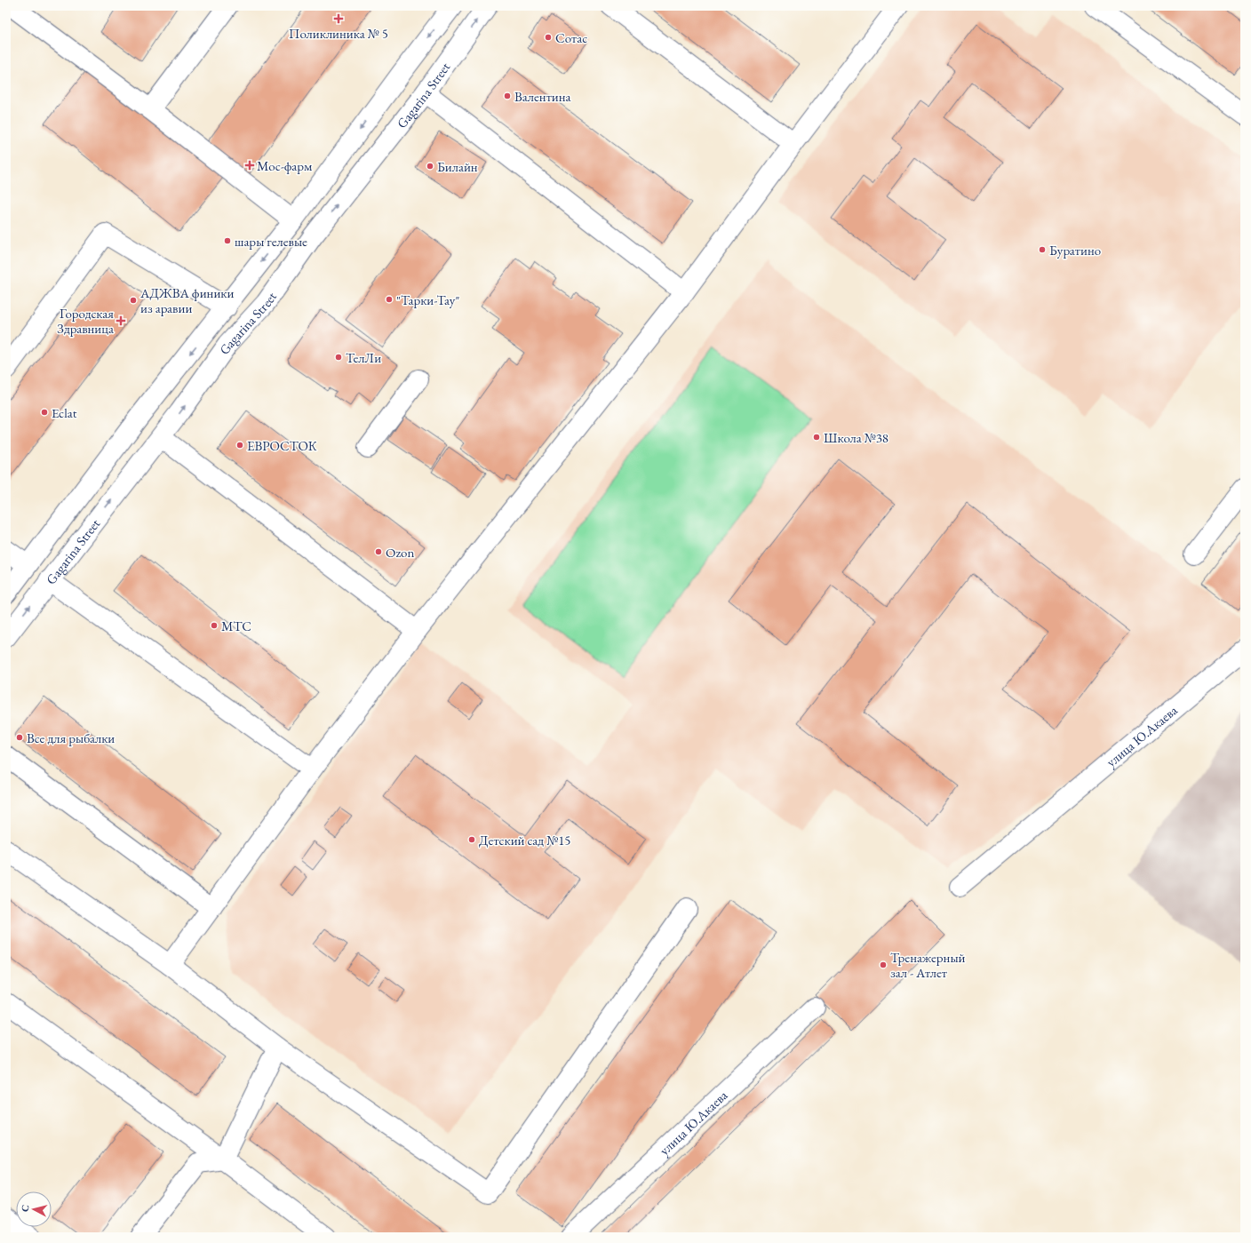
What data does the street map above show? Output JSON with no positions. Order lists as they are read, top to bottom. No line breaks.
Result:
{"streets":{"main road":["Gagarina Street","улица Ю.Акаева"]},"places":{"health":["Поликлиника № 5","Мос-фарм","Городская Здравница"],"other":["Сотас","Валентина","Билайн","шары гелевые","Буратино","\"Тарки-Тау\"","АДЖВА финики из аравии","ТелЛи","Eclat","Школа №38","ЕВРОСТОК","Ozon","МТС","Все для рыбалки","Детский сад №15","Тренажерный зал - Атлет"]},"north":"left"}
